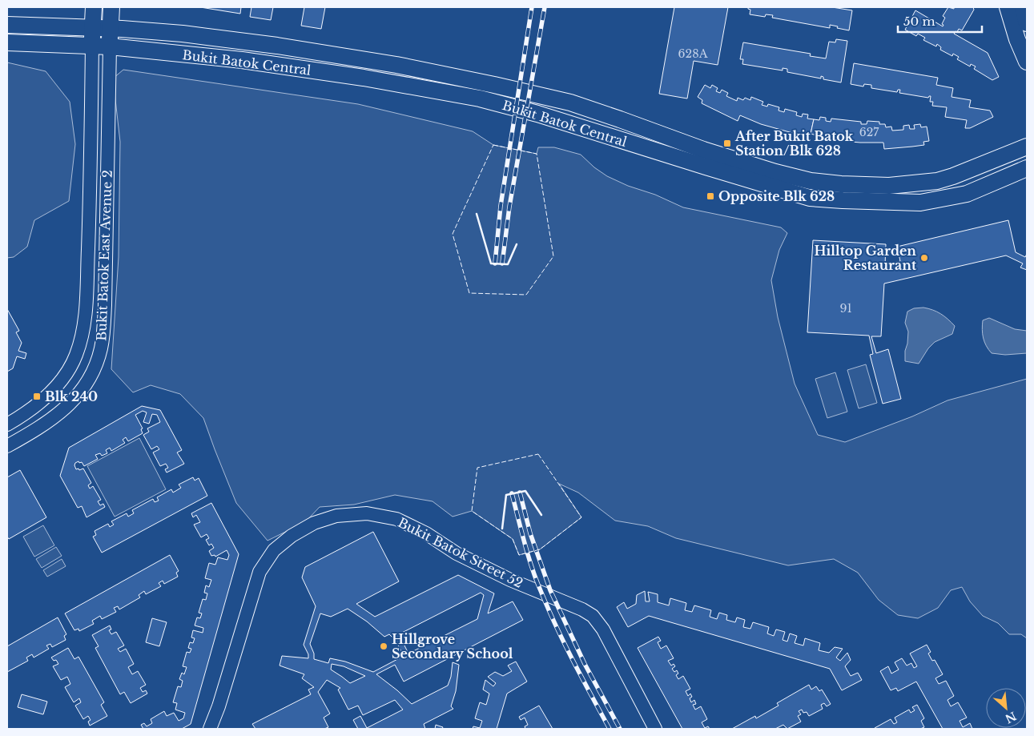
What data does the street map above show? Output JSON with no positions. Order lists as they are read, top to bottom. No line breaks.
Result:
{"streets":{"main road":["Bukit Batok Central"],"street":["Bukit Batok East Avenue 2","Bukit Batok Street 52"]},"crossings":[["Bukit Batok Central","Bukit Batok East Avenue 2"]],"places":{"transit":["After Bukit Batok Station/Blk 628","Opposite Blk 628","Blk 240"],"other":["Hilltop Garden Restaurant","Hillgrove Secondary School"]},"house_numbers":["628A","627","91"],"scale_bar":"50 m","north":"bottom right"}
